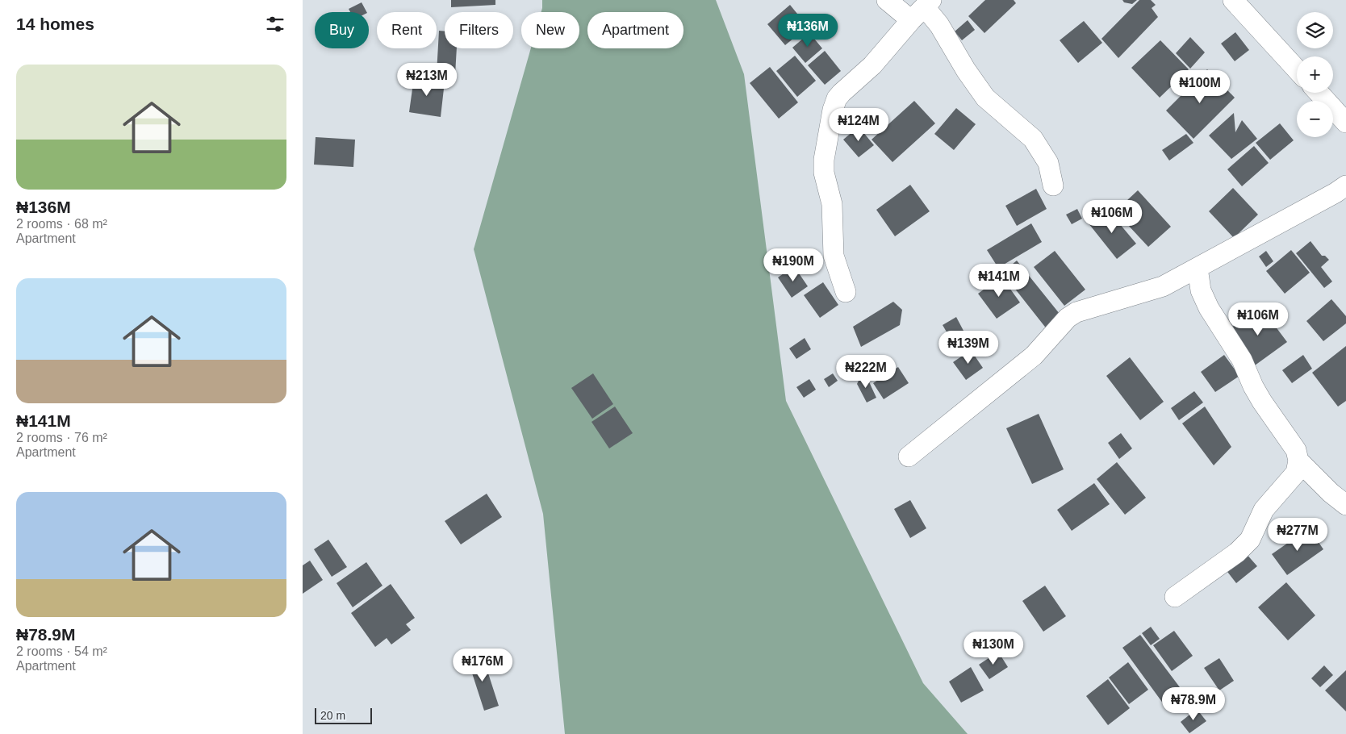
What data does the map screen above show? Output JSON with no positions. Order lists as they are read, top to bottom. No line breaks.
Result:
{"scale_bar":"20 m","page":{"heading":"14 homes","map_buttons":["+","−"],"chip":["Buy","Rent","Filters","New","Apartment"],"price":["₦136M","₦213M","₦100M","₦124M","₦106M","₦190M","₦141M","₦106M","₦139M","₦222M","₦277M","₦130M","₦176M","₦78.9M"],"list":[{"name":"₦136M","note":"2 rooms · 68 m² · Apartment"},{"name":"₦141M","note":"2 rooms · 76 m² · Apartment"},{"name":"₦78.9M","note":"2 rooms · 54 m² · Apartment"}],"scale":"20 m"}}
